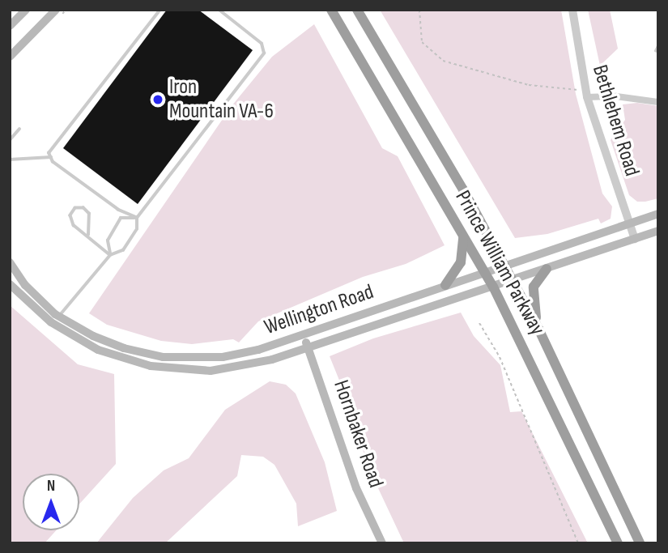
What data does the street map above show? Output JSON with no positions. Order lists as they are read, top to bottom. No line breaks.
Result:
{"streets":{"highway":["Prince William Parkway"],"main road":["Wellington Road","Hornbaker Road"],"street":["Bethlehem Road"]},"crossings":[["Bethlehem Road","Wellington Road"],["Prince William Parkway","Wellington Road"],["Wellington Road","Hornbaker Road"]],"places":["Iron Mountain VA-6"],"north":"top"}
